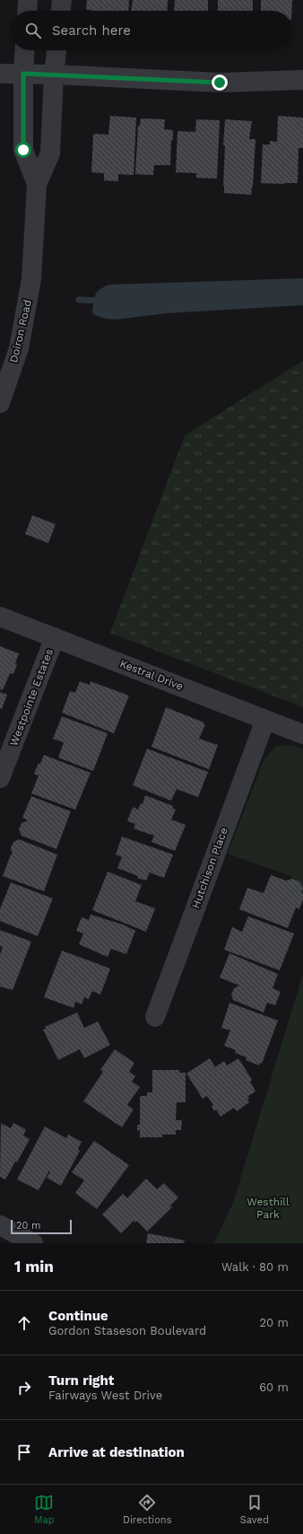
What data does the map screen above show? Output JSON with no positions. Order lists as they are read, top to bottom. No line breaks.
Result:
{"streets":{"street":["Doiron Road","Kestral Drive","Westpointe Estates","Hutchison Place"]},"crossings":[["Kestral Drive","Westpointe Estates"],["Kestral Drive","Hutchison Place"]],"parks":["Westhill Park"],"scale_bar":"20 m","page":{"search":"Search here","scale":"20 m","heading":["1 min","Walk · 80 m"],"list":[["Continue","Gordon Staseson Boulevard","20 m"],["Turn right","Fairways West Drive","60 m"],"Arrive at destination"],"nav":["Map","Directions","Saved"]}}
